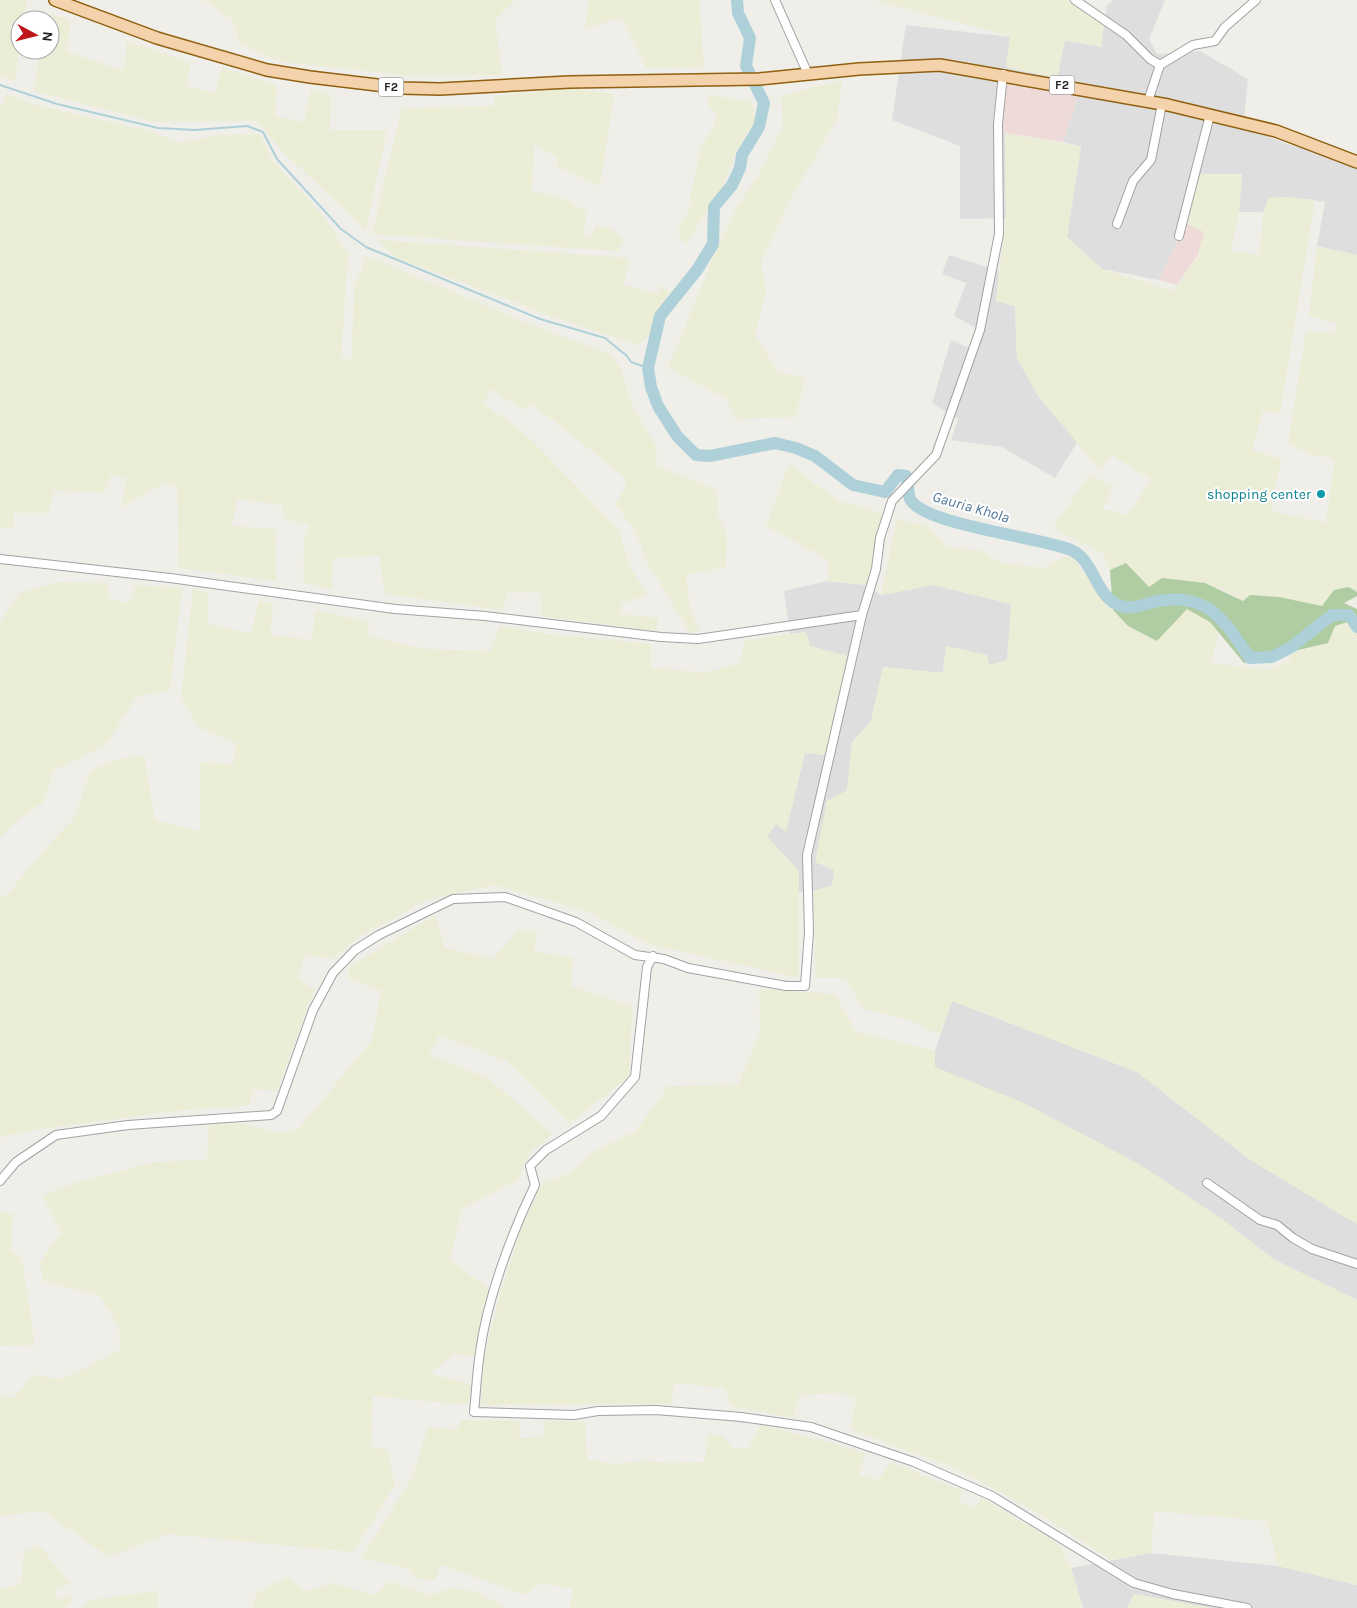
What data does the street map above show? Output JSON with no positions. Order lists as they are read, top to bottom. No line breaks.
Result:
{"streets":{"main road":["F2"]},"water":["Gauria Khola"],"places":["shopping center"],"north":"right"}
